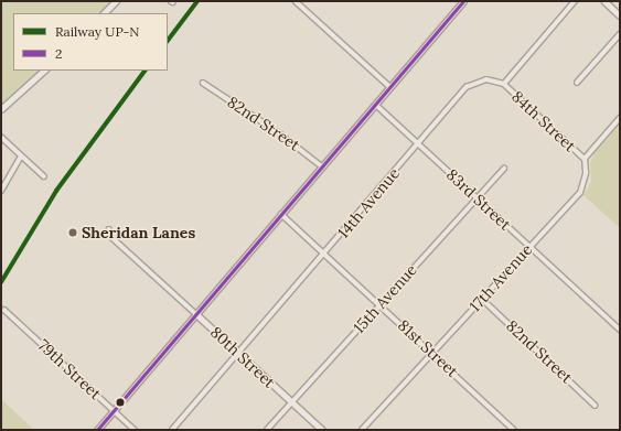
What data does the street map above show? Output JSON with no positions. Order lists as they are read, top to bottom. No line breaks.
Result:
{"streets":{"street":["84th Street","82nd Street","83rd Street","14th Avenue","17th Avenue","15th Avenue","81st Street","80th Street","79th Street"]},"crossings":[["84th Street","14th Avenue"],["84th Street","17th Avenue"],["82nd Street","17th Avenue"],["83rd Street","14th Avenue"],["83rd Street","17th Avenue"],["83rd Street","15th Avenue"],["14th Avenue","81st Street"],["14th Avenue","80th Street"],["17th Avenue","81st Street"],["15th Avenue","81st Street"],["15th Avenue","80th Street"]],"places":["Sheridan Lanes"],"lines":["rail line UP-N","transit line 2"],"legend":["Railway UP-N","2"]}
